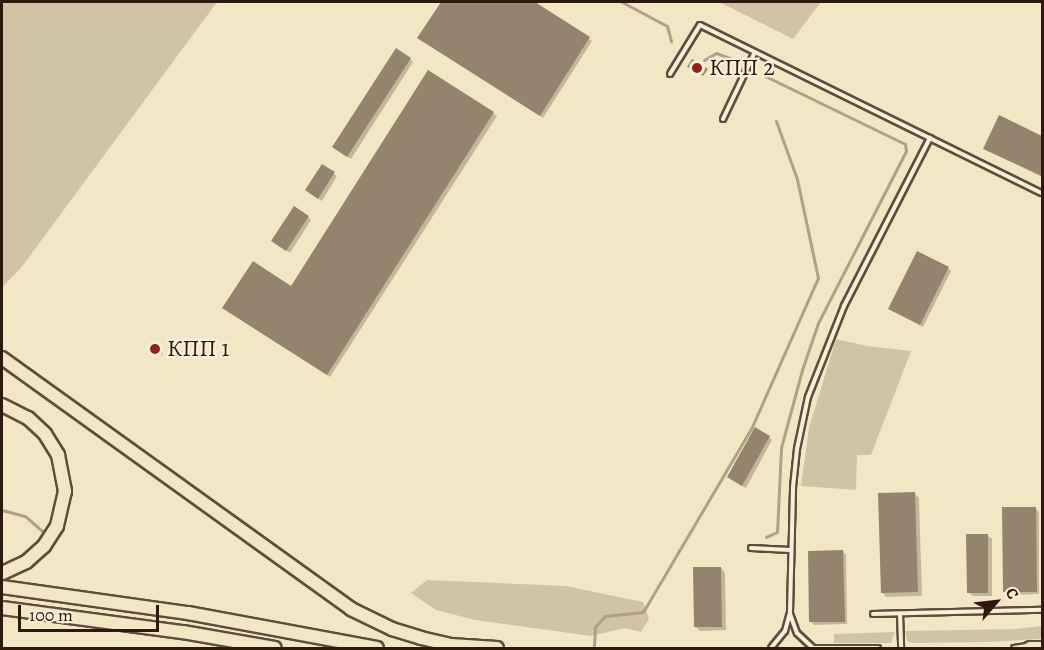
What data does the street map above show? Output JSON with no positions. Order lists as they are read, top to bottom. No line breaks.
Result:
{"places":["КПП 2","КПП 1"],"scale_bar":"100 m","north":"top right"}
